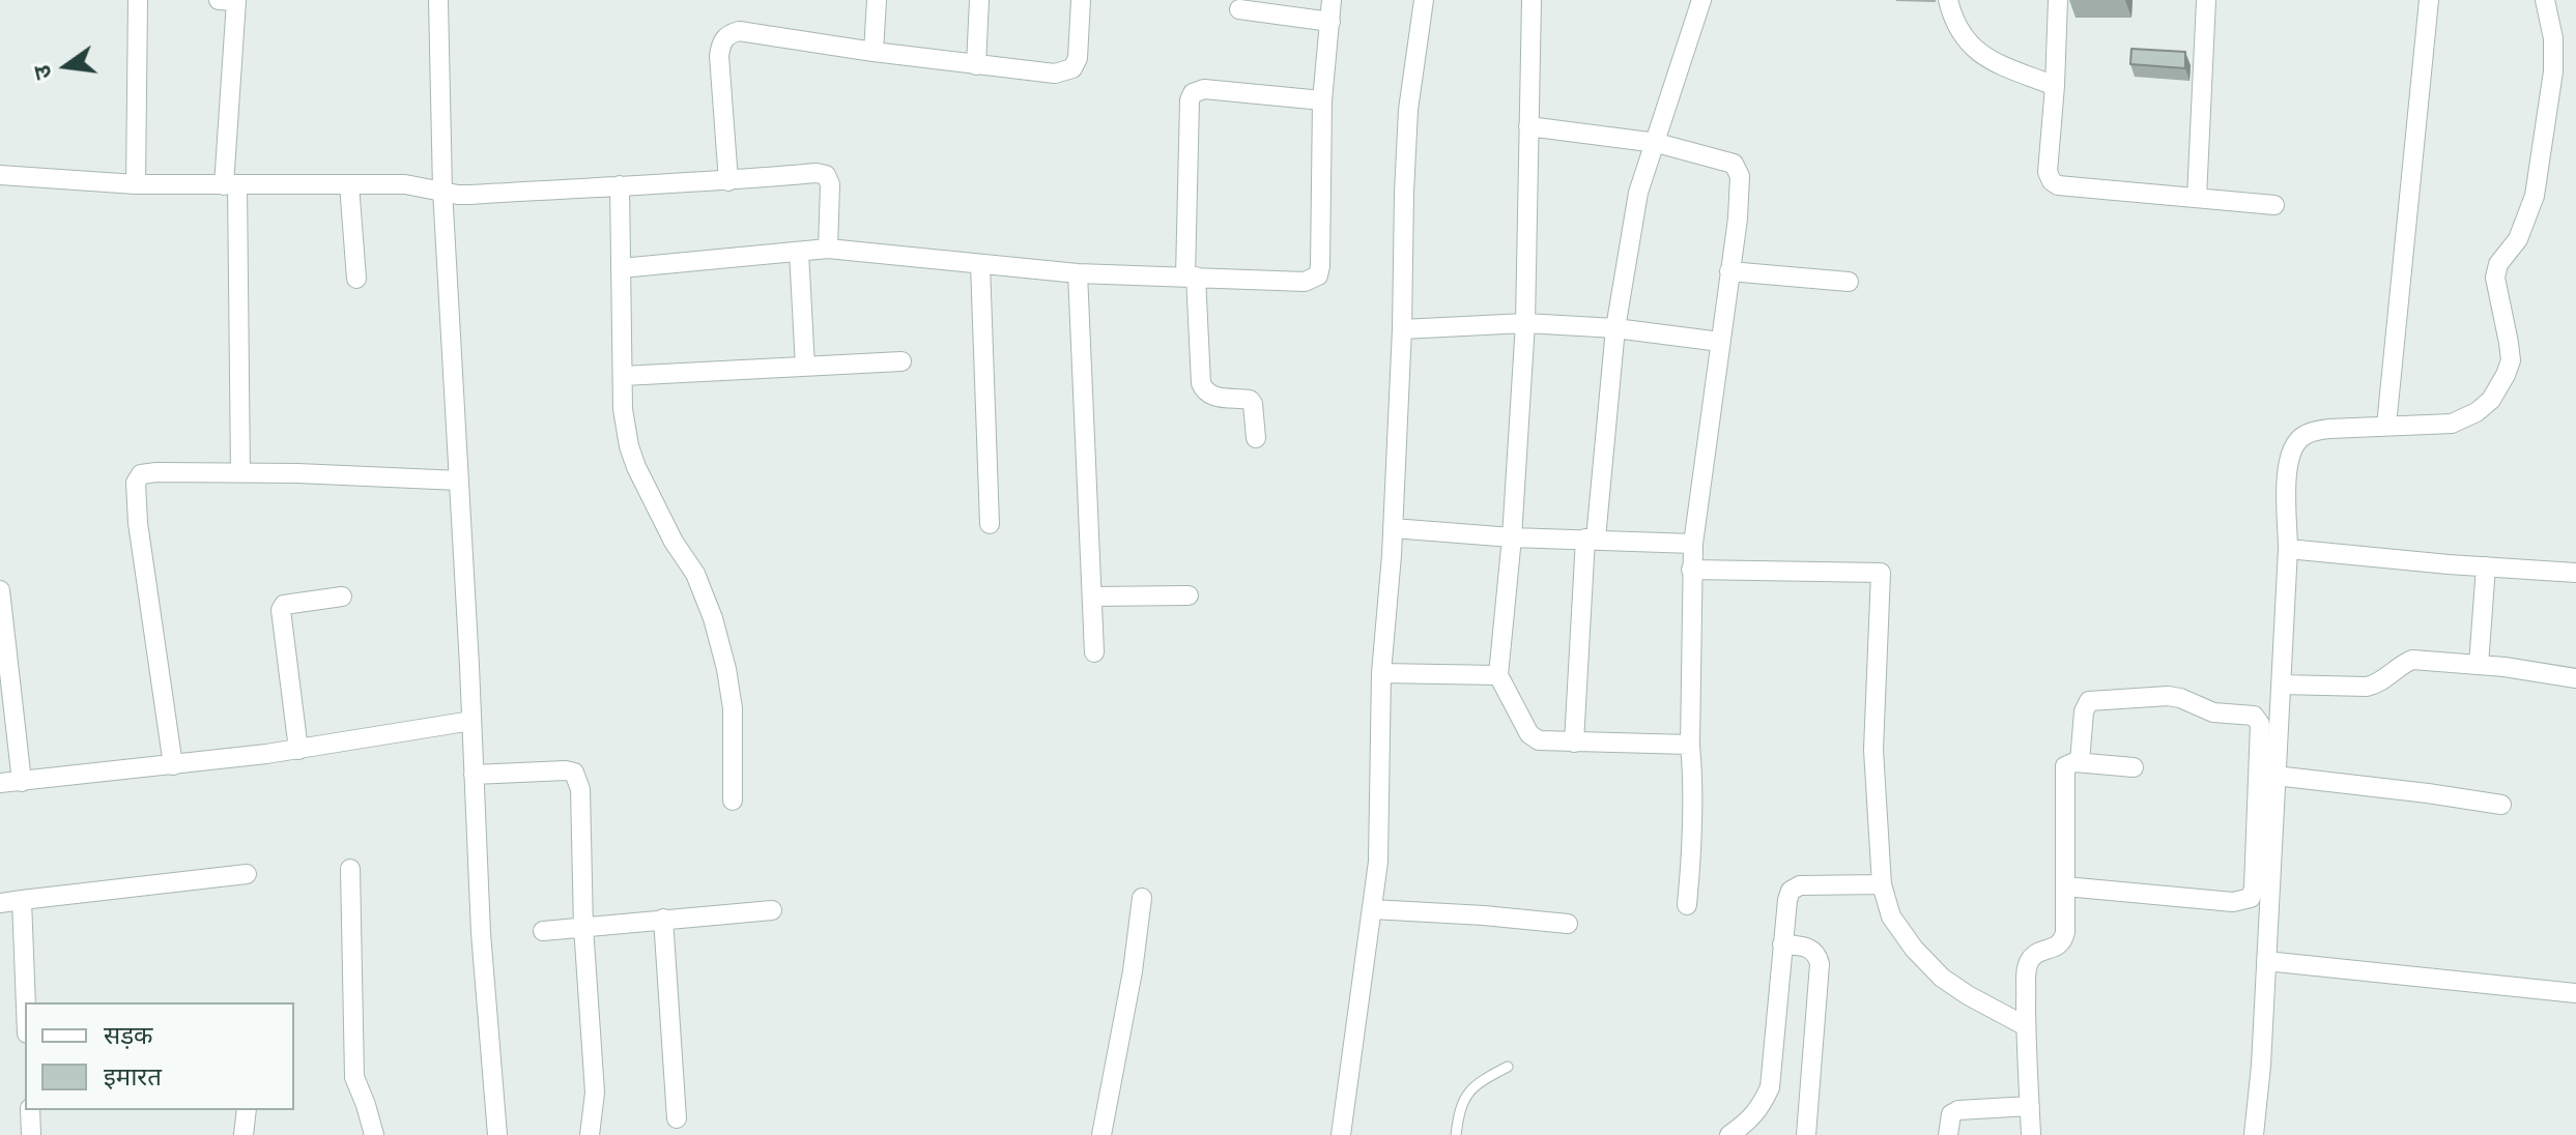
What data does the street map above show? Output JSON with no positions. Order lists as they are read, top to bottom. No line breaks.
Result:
{"legend":["सड़क","इमारत"],"north":"left"}
